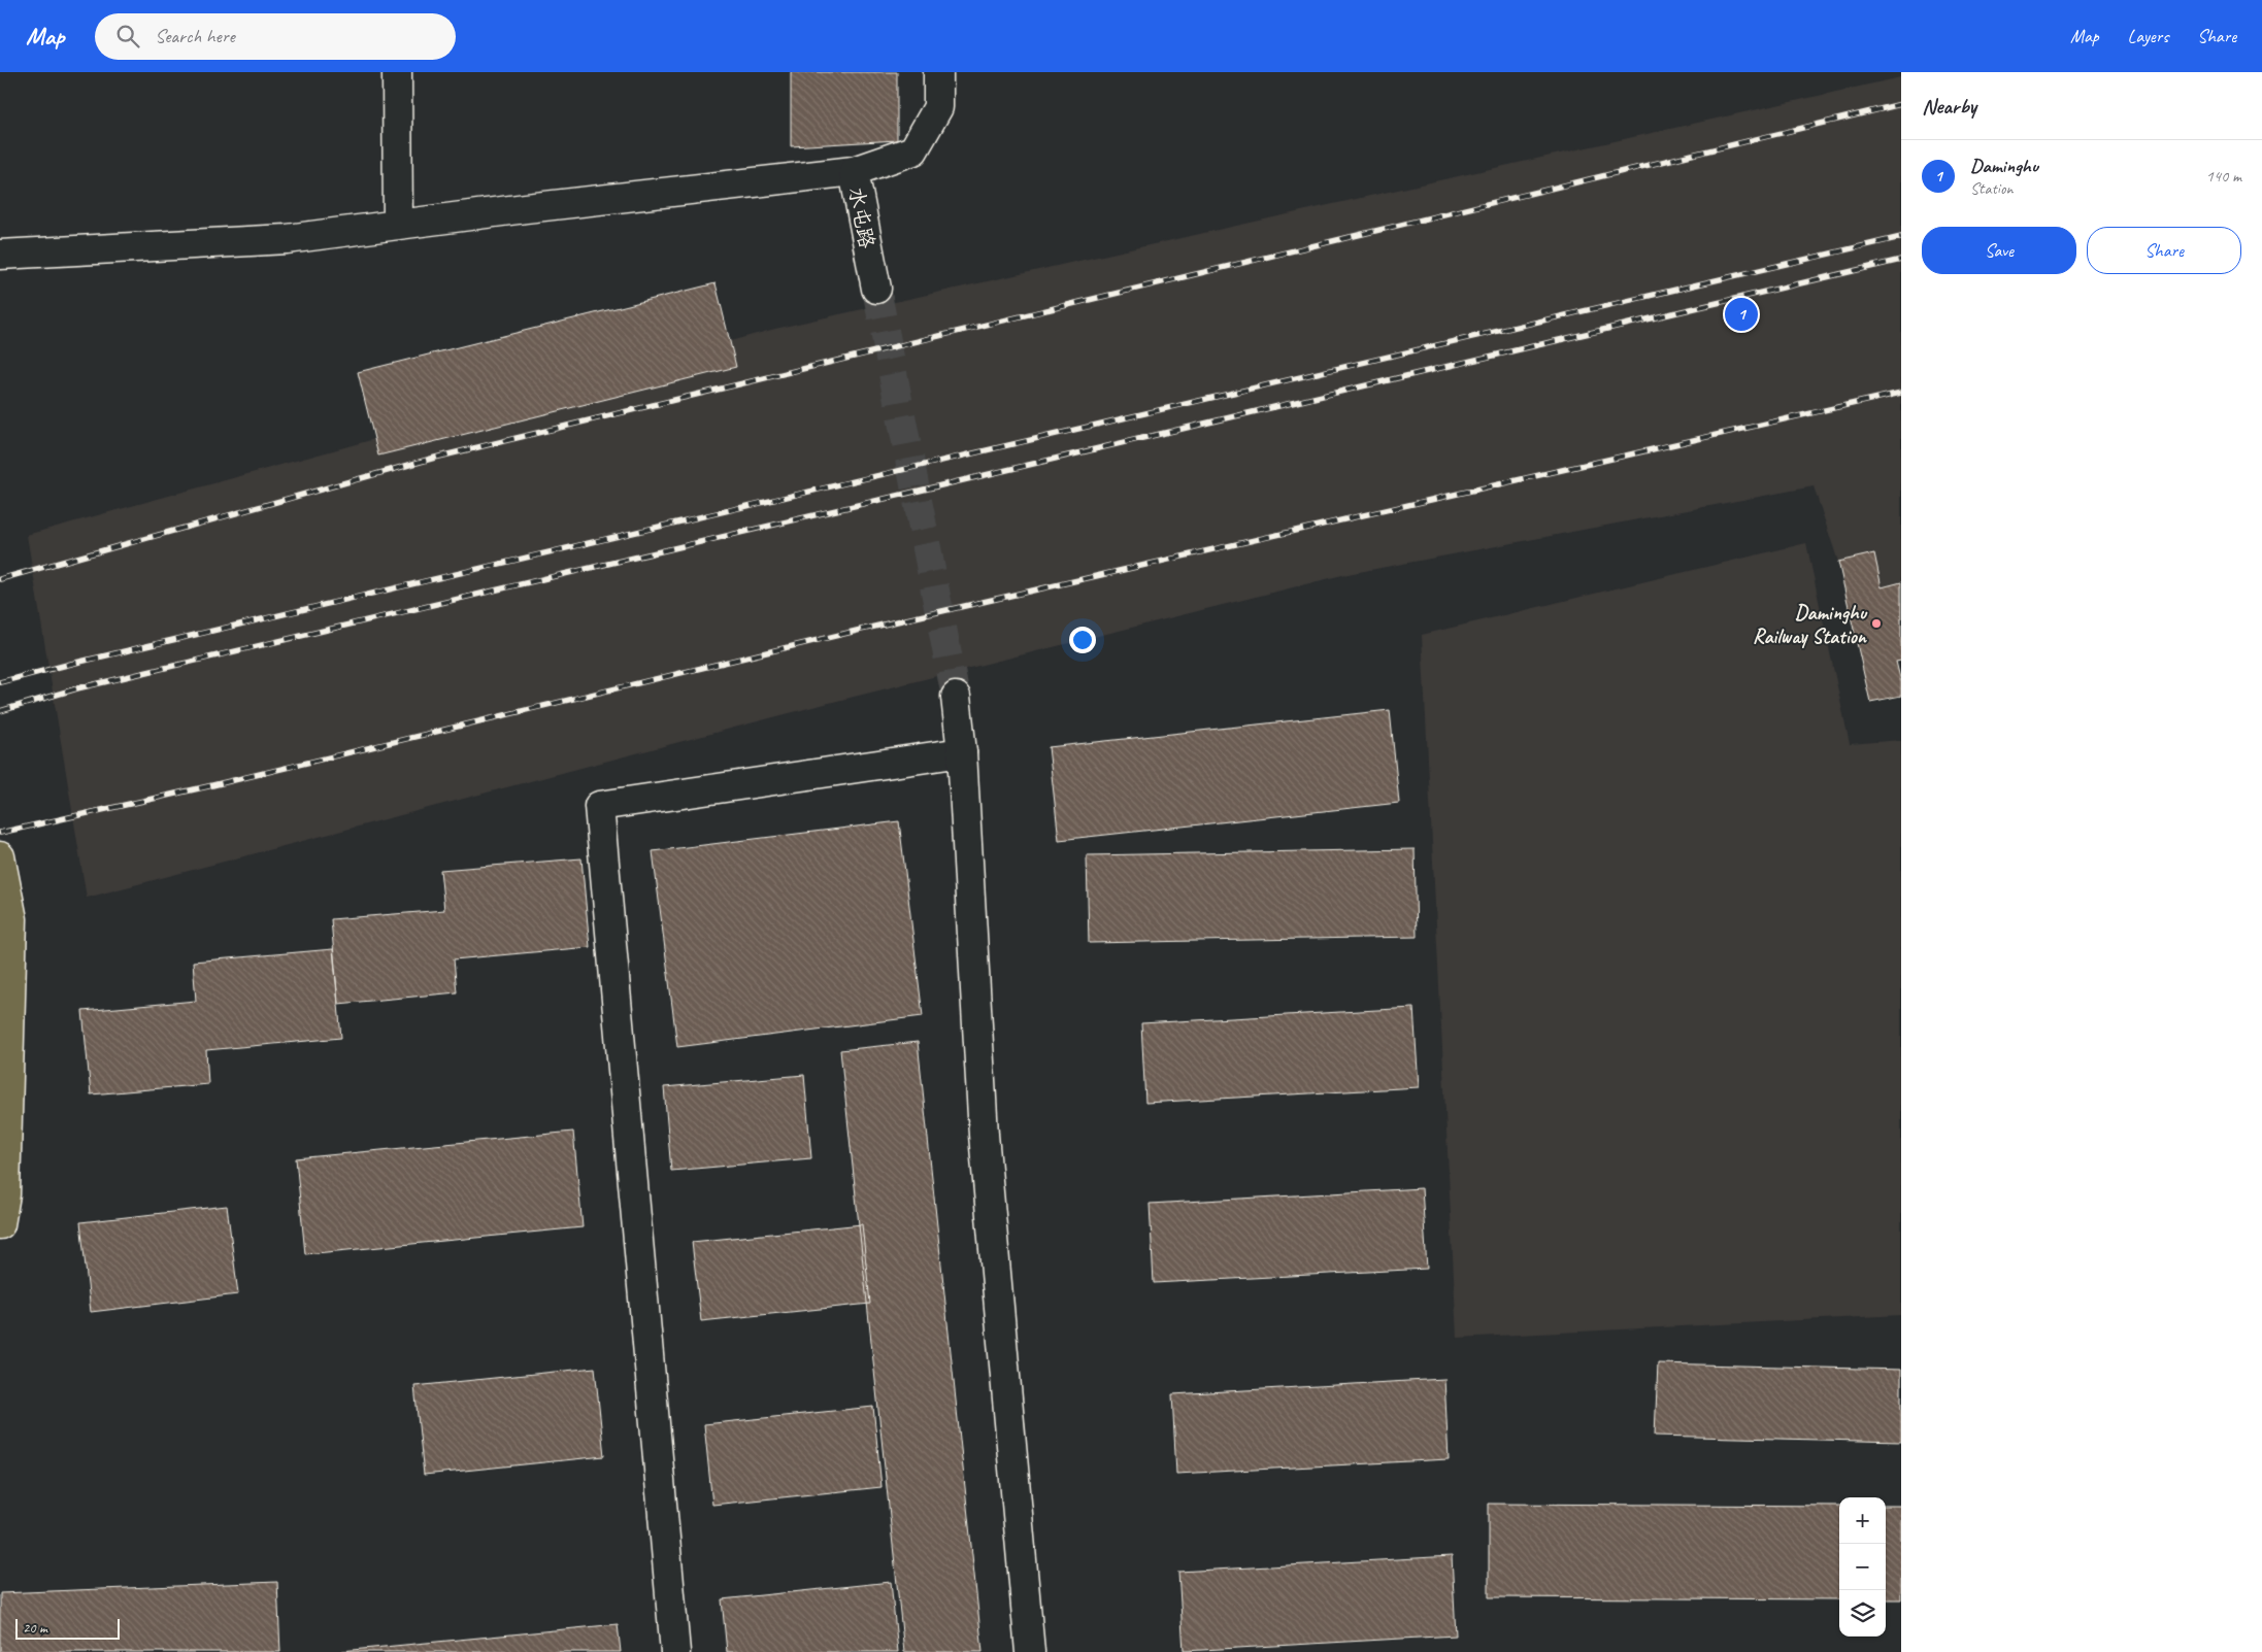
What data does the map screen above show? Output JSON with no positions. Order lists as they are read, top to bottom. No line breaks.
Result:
{"streets":{"street":["水屯路"]},"places":["Daminghu Railway Station"],"scale_bar":"20 m","page":{"header":"Map","search":"Search here","nav":["Map","Layers","Share"],"heading":"Nearby","list":[{"mark":"1","name":"Daminghu","note":"Station","value":"140 m"}],"buttons":["Save","Share"],"pins":"1","map_buttons":["+","−"],"scale":"20 m"}}
